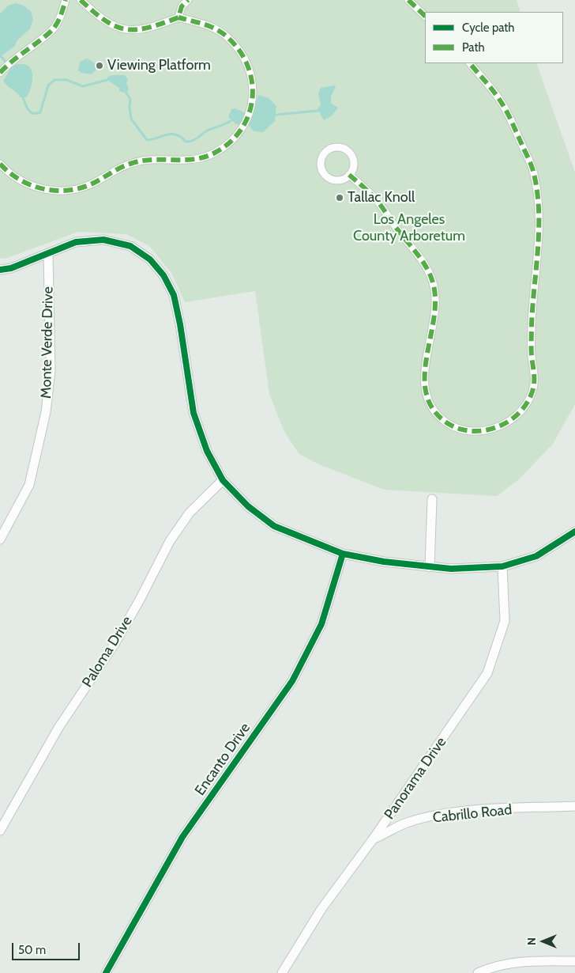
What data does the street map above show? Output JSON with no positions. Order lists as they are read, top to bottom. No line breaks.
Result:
{"streets":{"street":["Monte Verde Drive","Paloma Drive","Encanto Drive","Panorama Drive","Cabrillo Road"]},"crossings":[["Panorama Drive","Cabrillo Road"]],"parks":["Los Angeles County Arboretum"],"places":["Viewing Platform","Tallac Knoll"],"legend":["Cycle path","Path"],"scale_bar":"50 m","north":"left"}
